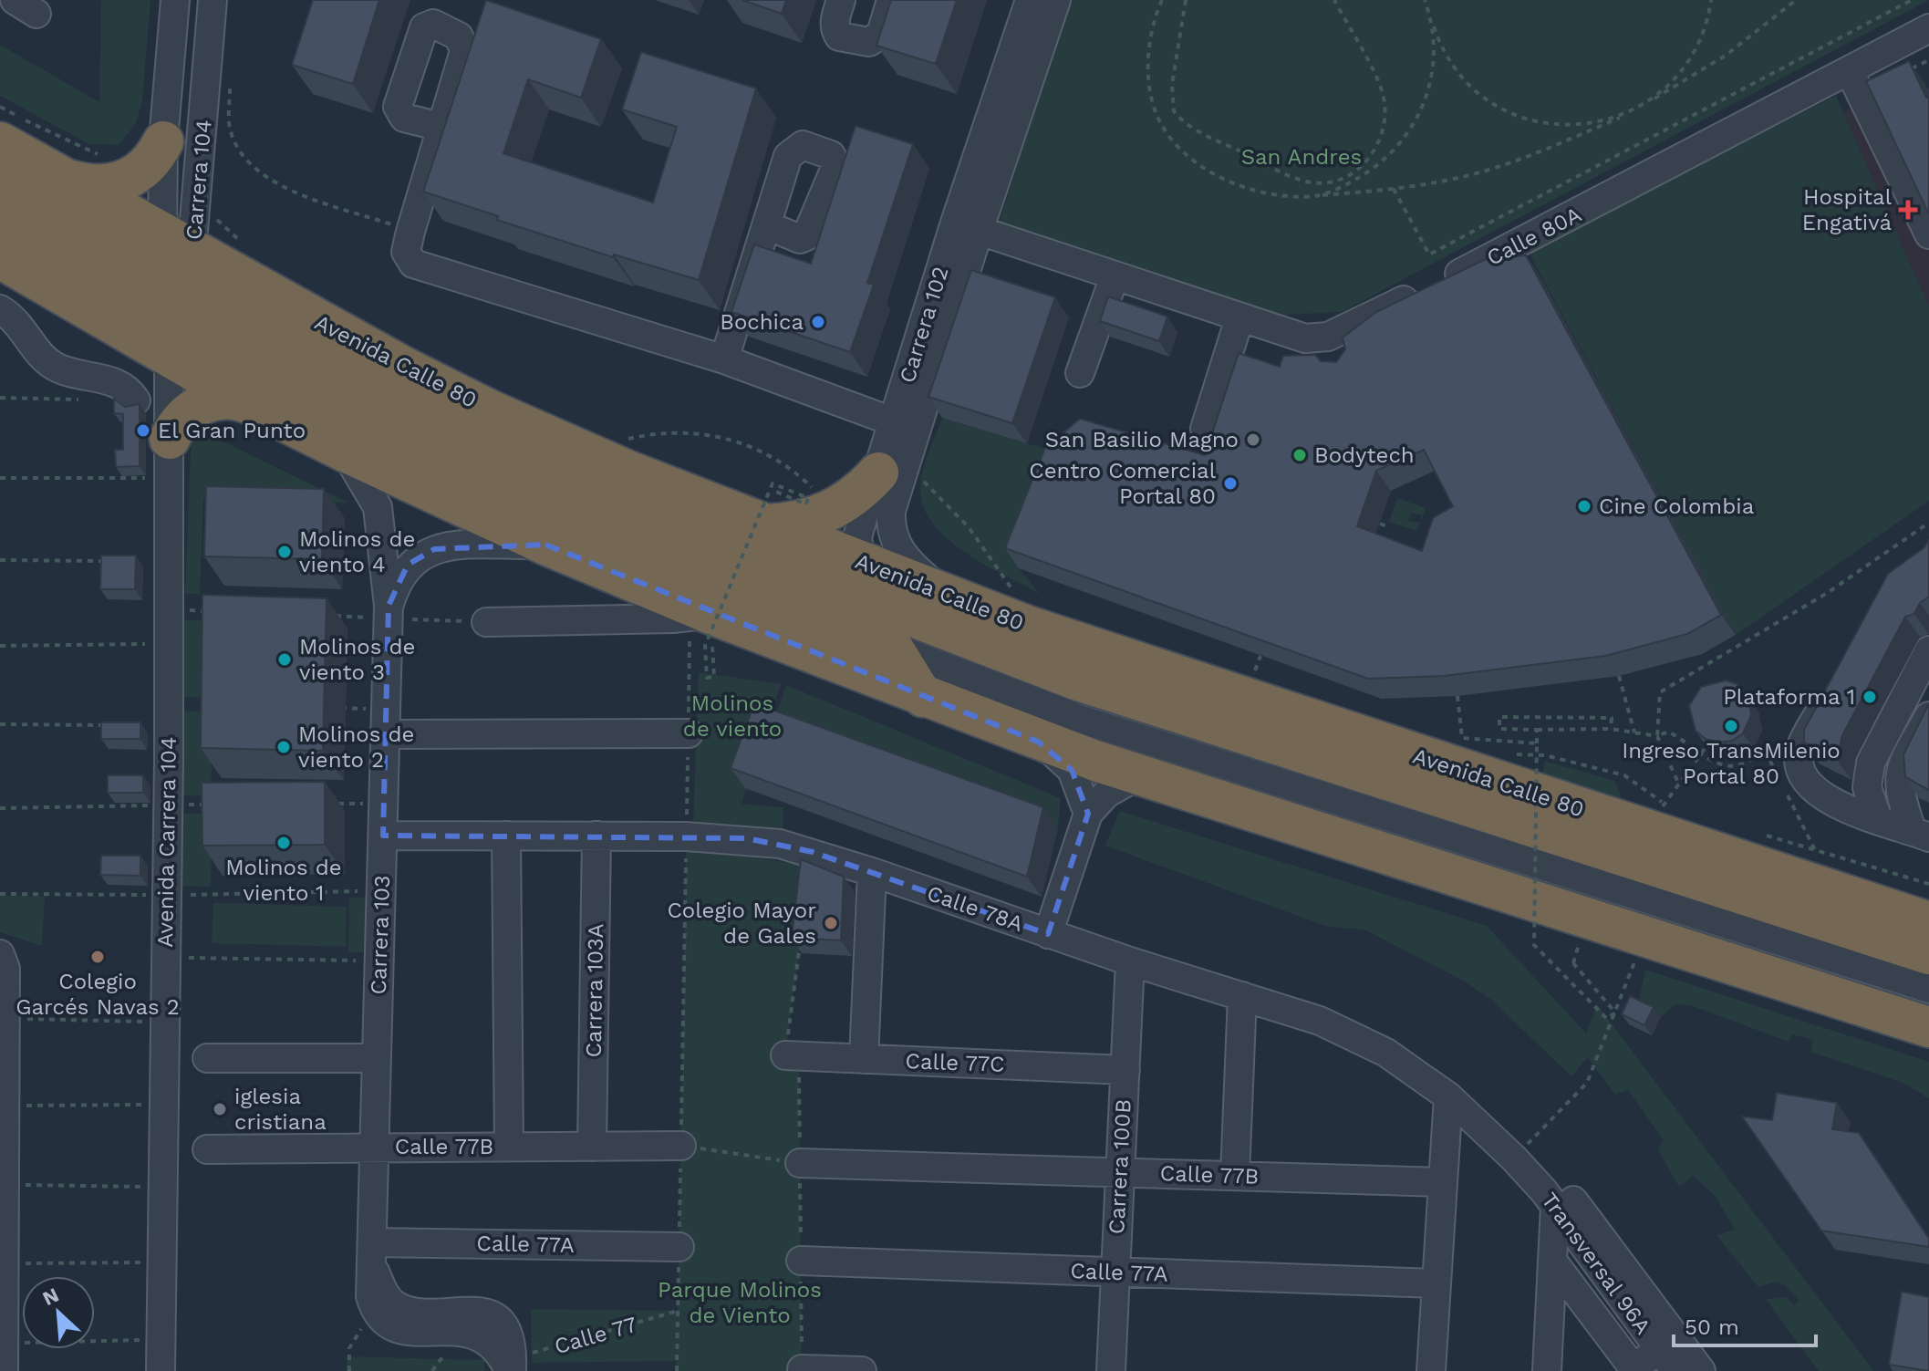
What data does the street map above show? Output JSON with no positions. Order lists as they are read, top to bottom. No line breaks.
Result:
{"streets":{"highway":["Avenida Calle 80"],"street":["Carrera 104","Calle 80A","Carrera 102","Avenida Carrera 104","Calle 78A","Carrera 103","Carrera 103A","Calle 77C","Calle 77B","Carrera 100B","Calle 77A","Transversal 96A"],"path":["Calle 77"]},"crossings":[["Carrera 104","Avenida Calle 80"],["Carrera 104","Avenida Carrera 104"],["Calle 80A","Carrera 102"],["Carrera 102","Avenida Calle 80"],["Avenida Calle 80","Avenida Carrera 104"],["Avenida Calle 80","Carrera 103"],["Calle 78A","Carrera 103"],["Calle 78A","Carrera 103A"],["Calle 78A","Carrera 100B"],["Calle 78A","Transversal 96A"],["Carrera 103","Calle 77B"],["Carrera 103","Calle 77A"],["Carrera 103A","Calle 77B"],["Calle 77C","Carrera 100B"],["Calle 77B","Carrera 100B"],["Carrera 100B","Calle 77A"]],"parks":["San Andres","Molinos de viento","Parque Molinos de Viento"],"places":{"health":["Hospital Engativá"],"other":["Bochica","El Gran Punto","San Basilio Magno","Bodytech","Centro Comercial Portal 80","Cine Colombia","Molinos de viento 4","Molinos de viento 3","Plataforma 1","Ingreso TransMilenio Portal 80","Molinos de viento 2","Molinos de viento 1","Colegio Mayor de Gales","Colegio Garcés Navas 2","iglesia cristiana"]},"scale_bar":"50 m","north":"top left"}
